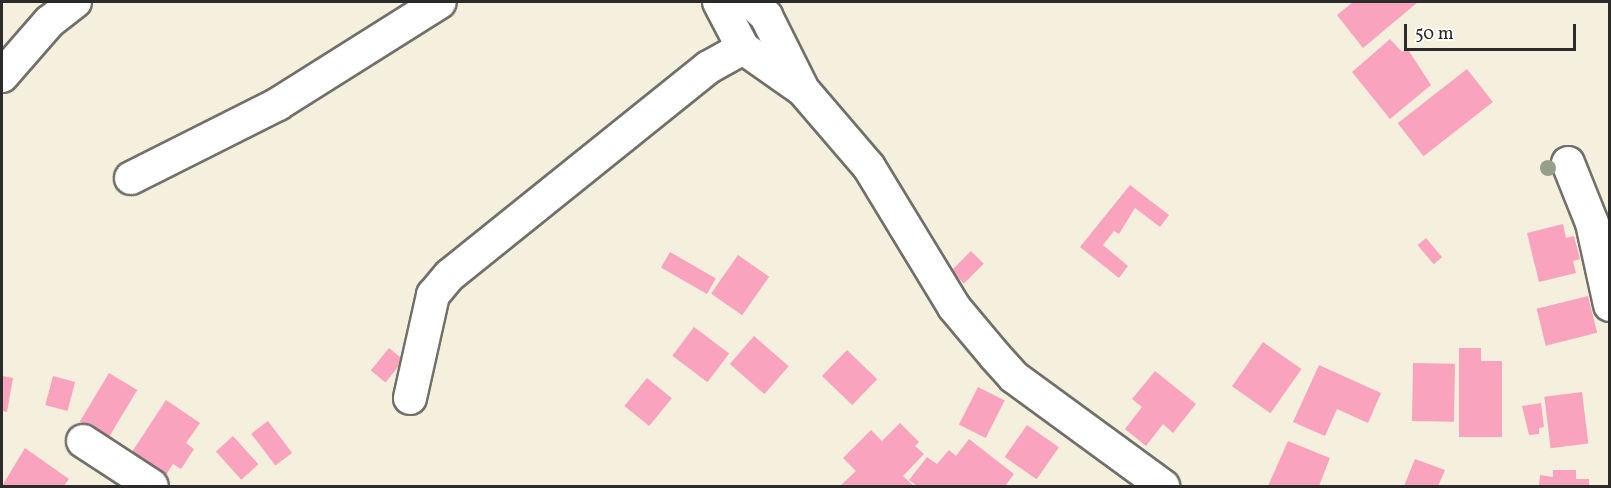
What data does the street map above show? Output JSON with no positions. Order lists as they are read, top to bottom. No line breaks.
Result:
{"scale_bar":"50 m"}
